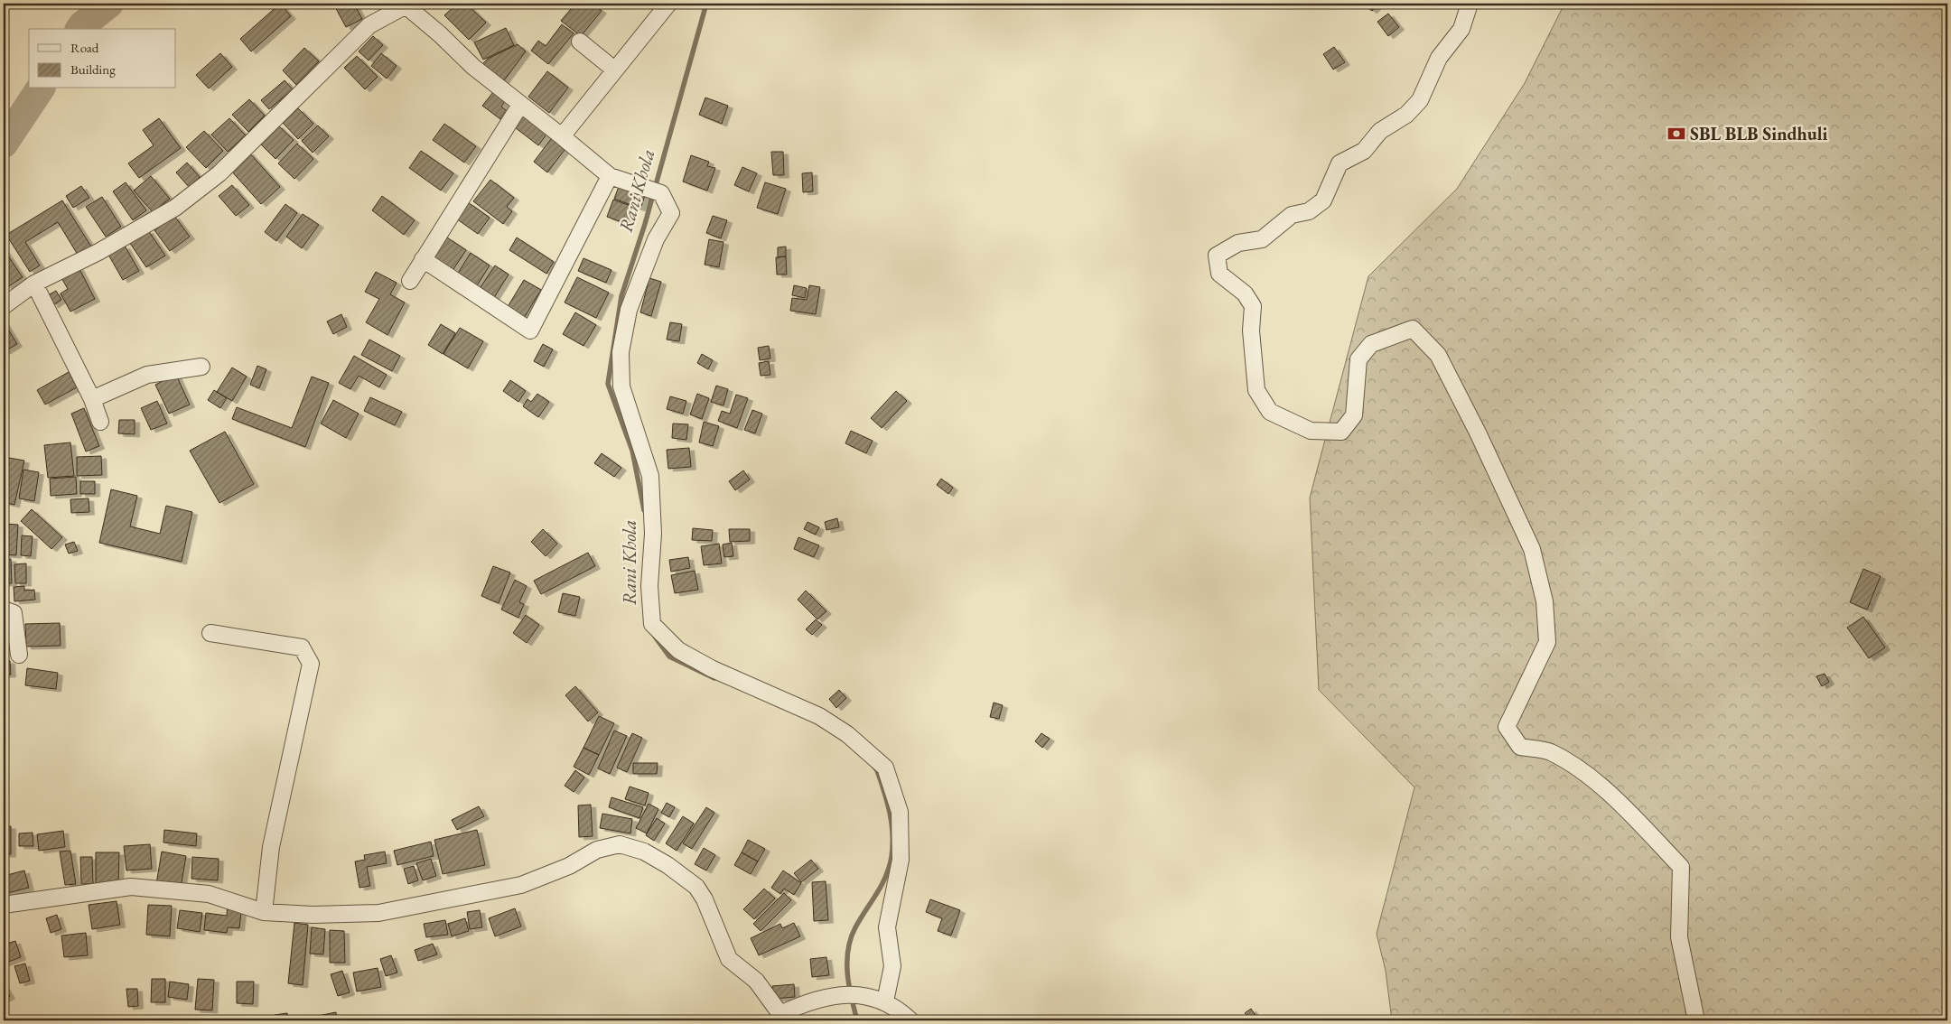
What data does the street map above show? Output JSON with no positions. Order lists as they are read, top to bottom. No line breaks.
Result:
{"water":["Rani Khola"],"places":{"bank":["SBL BLB Sindhuli"]},"legend":["Road","Building"]}
